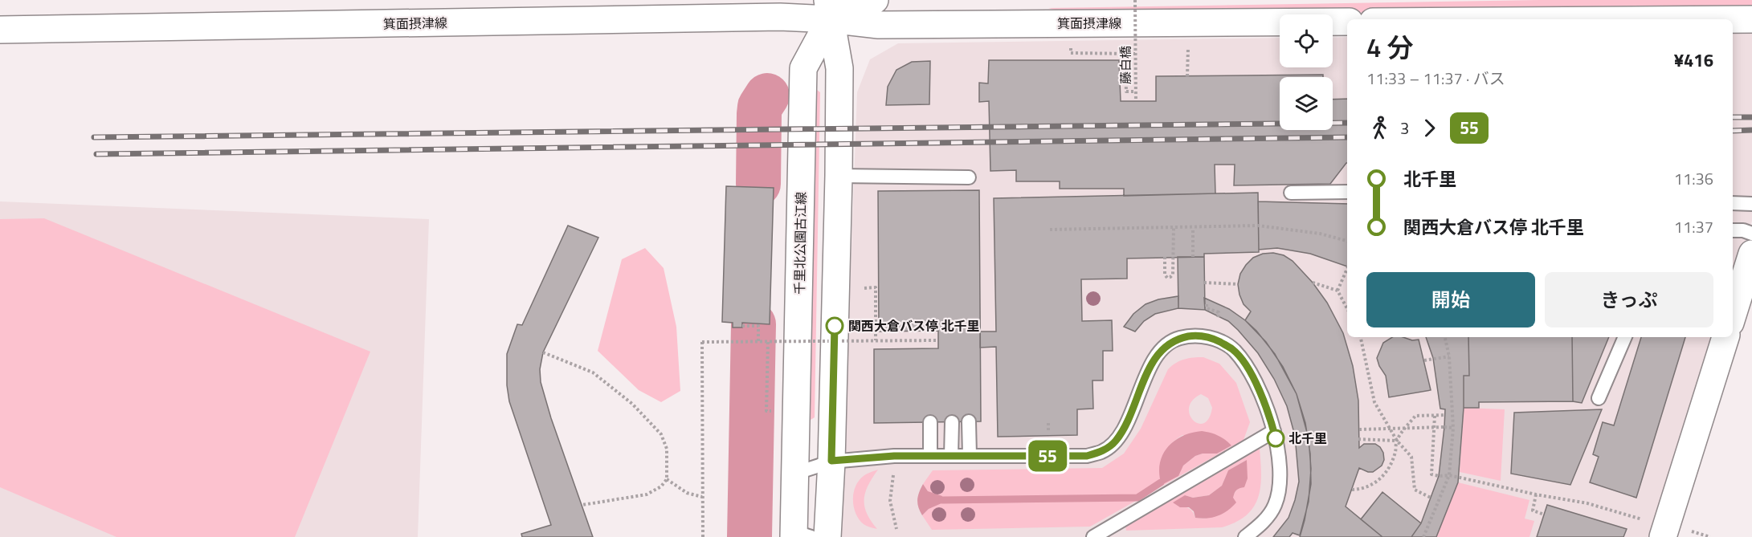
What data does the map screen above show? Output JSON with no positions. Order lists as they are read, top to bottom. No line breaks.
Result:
{"streets":{"main road":["箕面摂津線","千里北公園古江線"],"path":["藤白橋"]},"crossings":[["箕面摂津線","千里北公園古江線"]],"places":["関西大倉バス停 北千里","北千里"],"lines":["bus line 55"],"page":{"on_map":"55","heading":["4 分","11:33 – 11:37 · バス","¥416"],"legs":["3","55"],"list":[{"name":"北千里","value":"11:36"},{"name":"関西大倉バス停 北千里","value":"11:37"}],"buttons":["開始","きっぷ"]}}
